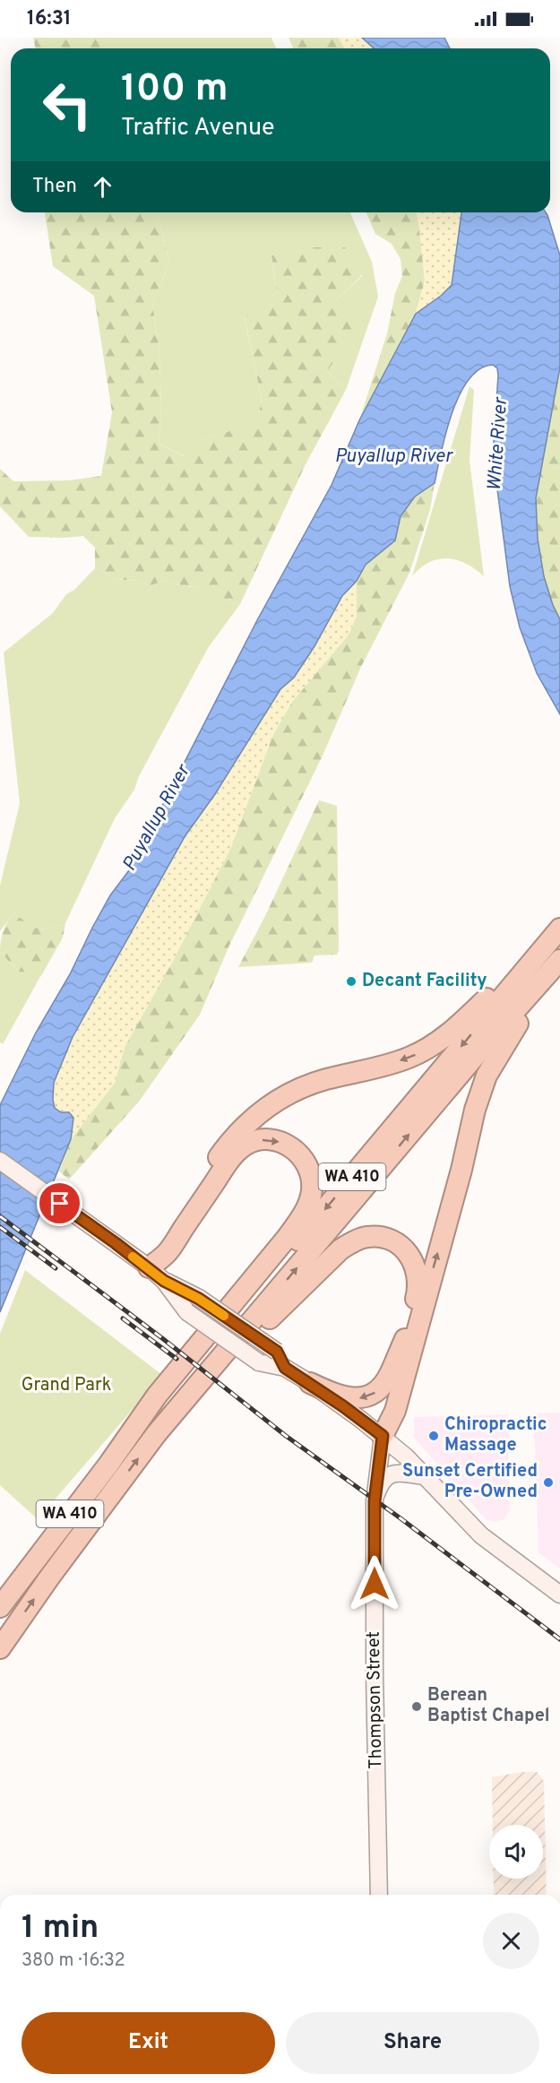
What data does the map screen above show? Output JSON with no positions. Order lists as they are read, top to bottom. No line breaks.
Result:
{"streets":{"highway":["WA 410"],"main road":["Thompson Street"]},"water":["White River","Puyallup River"],"parks":["Grand Park"],"places":["Decant Facility","Chiropractic Massage","Sunset Certified Pre-Owned","Berean Baptist Chapel"],"page":{"status":"16:31","turn":["100 m","Traffic Avenue"],"then":"Then","heading":["1 min","380 m · 16:32"],"buttons":["Exit","Share"]}}
